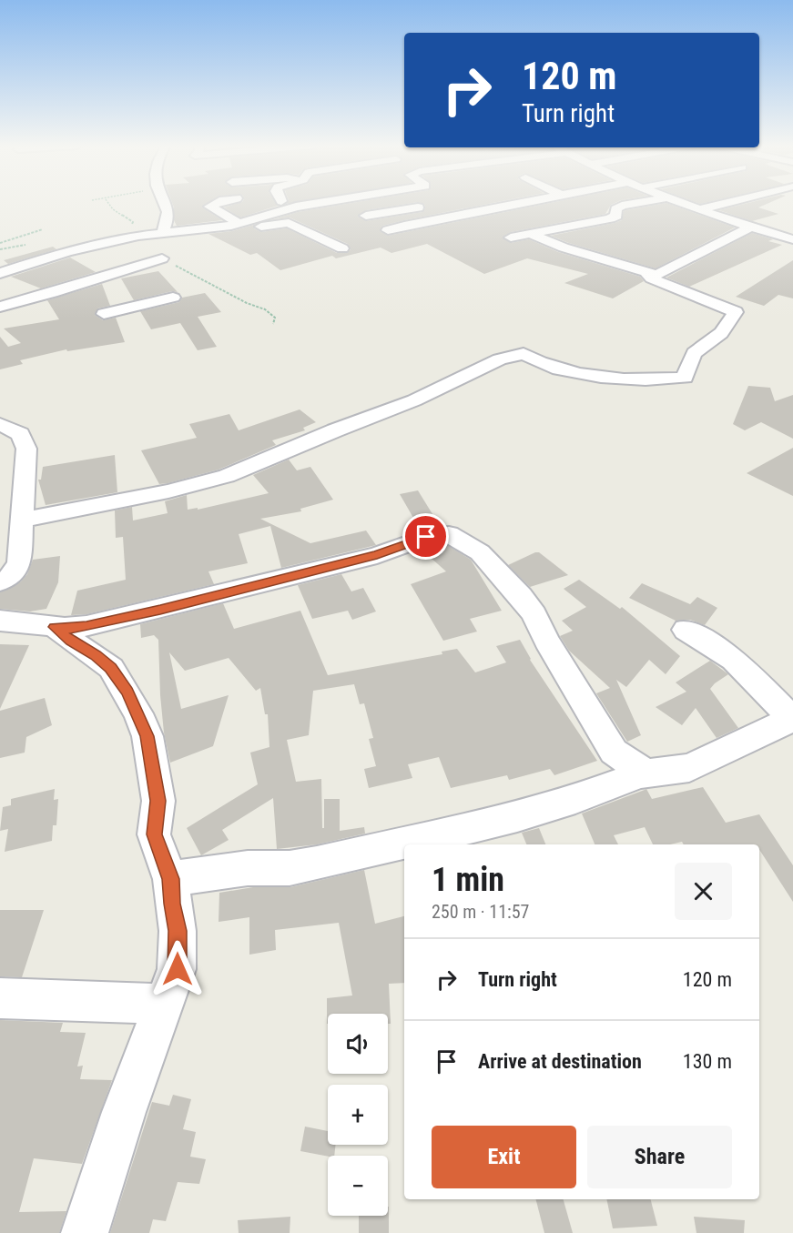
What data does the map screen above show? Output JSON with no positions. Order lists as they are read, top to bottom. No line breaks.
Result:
{"page":{"turn":["120 m","Turn right"],"heading":["1 min","250 m · 11:57"],"list":[{"name":"Turn right","value":"120 m"},{"name":"Arrive at destination","value":"130 m"}],"map_buttons":["+","−"],"buttons":["Exit","Share"]}}
